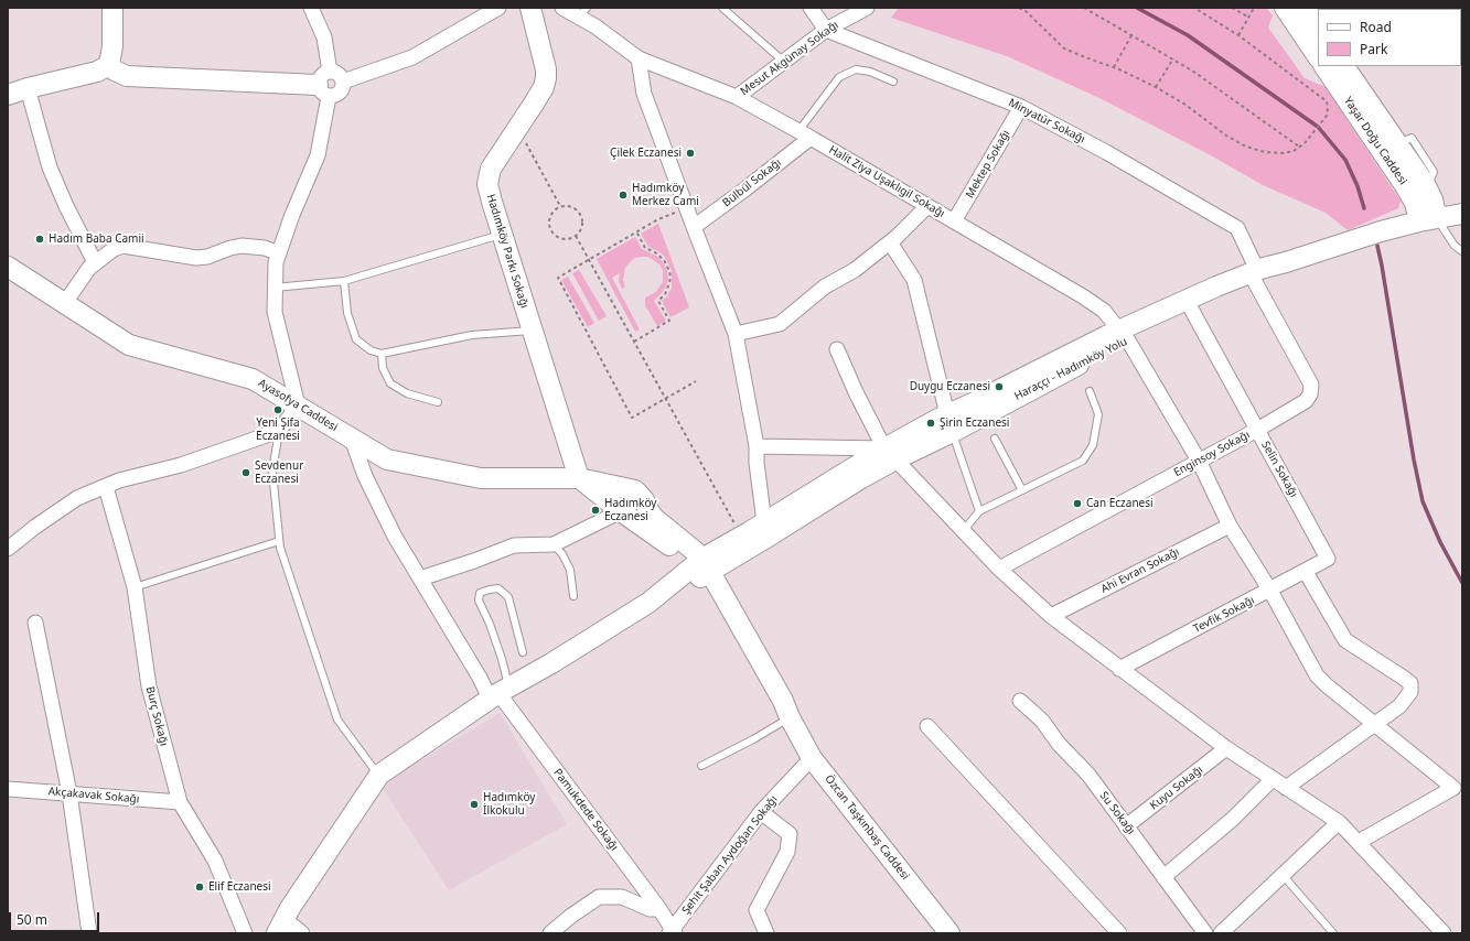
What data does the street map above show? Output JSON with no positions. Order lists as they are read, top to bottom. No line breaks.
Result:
{"streets":{"main road":["Yaşar Doğu Caddesi","Hadımköy Parkı Sokağı","Haraççı - Hadımköy Yolu","Ayasofya Caddesi","Özcan Taşkınbaş Caddesi"],"street":["Mesut Akgünay Sokağı","Minyatür Sokağı","Mektep Sokağı","Halit Ziya Uşaklıgil Sokağı","Bülbül Sokağı","Enginsoy Sokağı","Selin Sokağı","Ahi Evran Sokağı","Tevfik Sokağı","Burç Sokağı","Kuyu Sokağı","Akçakavak Sokağı","Pamukdede Sokağı","Su Sokağı","Şehit Şaban Aydoğan Sokağı"]},"crossings":[["Mesut Akgünay Sokağı","Minyatür Sokağı"],["Mesut Akgünay Sokağı","Halit Ziya Uşaklıgil Sokağı"],["Minyatür Sokağı","Mektep Sokağı"],["Minyatür Sokağı","Haraççı - Hadımköy Yolu"],["Minyatür Sokağı","Enginsoy Sokağı"],["Yaşar Doğu Caddesi","Haraççı - Hadımköy Yolu"],["Mektep Sokağı","Halit Ziya Uşaklıgil Sokağı"],["Halit Ziya Uşaklıgil Sokağı","Bülbül Sokağı"],["Halit Ziya Uşaklıgil Sokağı","Haraççı - Hadımköy Yolu"],["Halit Ziya Uşaklıgil Sokağı","Enginsoy Sokağı"],["Halit Ziya Uşaklıgil Sokağı","Ahi Evran Sokağı"],["Halit Ziya Uşaklıgil Sokağı","Tevfik Sokağı"],["Hadımköy Parkı Sokağı","Ayasofya Caddesi"],["Haraççı - Hadımköy Yolu","Ayasofya Caddesi"],["Haraççı - Hadımköy Yolu","Enginsoy Sokağı"],["Haraççı - Hadımköy Yolu","Selin Sokağı"],["Haraççı - Hadımköy Yolu","Özcan Taşkınbaş Caddesi"],["Ayasofya Caddesi","Pamukdede Sokağı"],["Ayasofya Caddesi","Özcan Taşkınbaş Caddesi"],["Enginsoy Sokağı","Selin Sokağı"],["Selin Sokağı","Tevfik Sokağı"],["Burç Sokağı","Akçakavak Sokağı"],["Kuyu Sokağı","Su Sokağı"],["Pamukdede Sokağı","Şehit Şaban Aydoğan Sokağı"],["Özcan Taşkınbaş Caddesi","Şehit Şaban Aydoğan Sokağı"]],"places":["Çilek Eczanesi","Hadımköy Merkez Cami","Hadım Baba Camii","Duygu Eczanesi","Yeni Şifa Eczanesi","Şirin Eczanesi","Sevdenur Eczanesi","Can Eczanesi","Hadımköy Eczanesi","Hadımköy İlkokulu","Elif Eczanesi"],"legend":["Road","Park"],"scale_bar":"50 m"}
